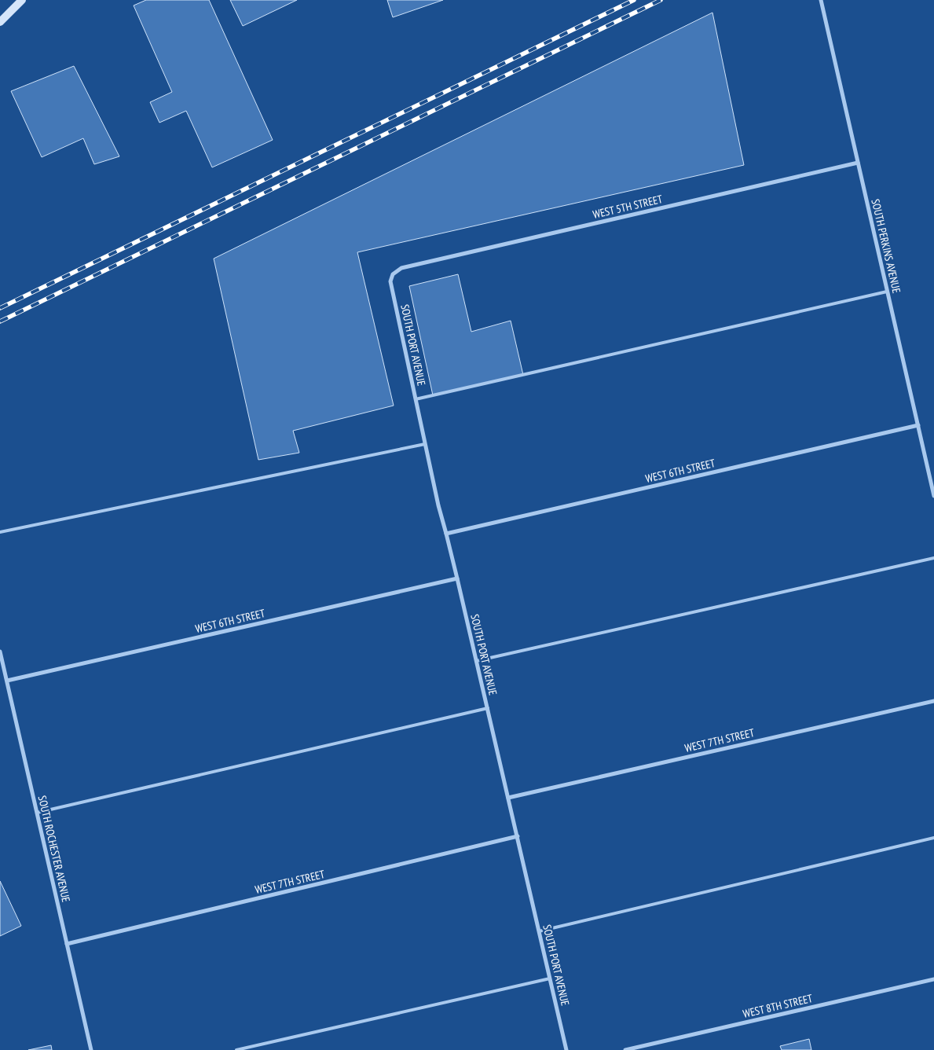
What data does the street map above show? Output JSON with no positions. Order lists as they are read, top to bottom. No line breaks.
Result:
{"streets":{"street":["WEST 5TH STREET","SOUTH PERKINS AVENUE","SOUTH PORT AVENUE","WEST 6TH STREET","WEST 7TH STREET","SOUTH ROCHESTER AVENUE","WEST 8TH STREET"]},"crossings":[["WEST 5TH STREET","SOUTH PERKINS AVENUE"],["WEST 5TH STREET","SOUTH PORT AVENUE"],["SOUTH PERKINS AVENUE","WEST 6TH STREET"],["SOUTH PORT AVENUE","WEST 6TH STREET"],["SOUTH PORT AVENUE","WEST 7TH STREET"],["WEST 6TH STREET","SOUTH ROCHESTER AVENUE"],["WEST 7TH STREET","SOUTH ROCHESTER AVENUE"]]}
